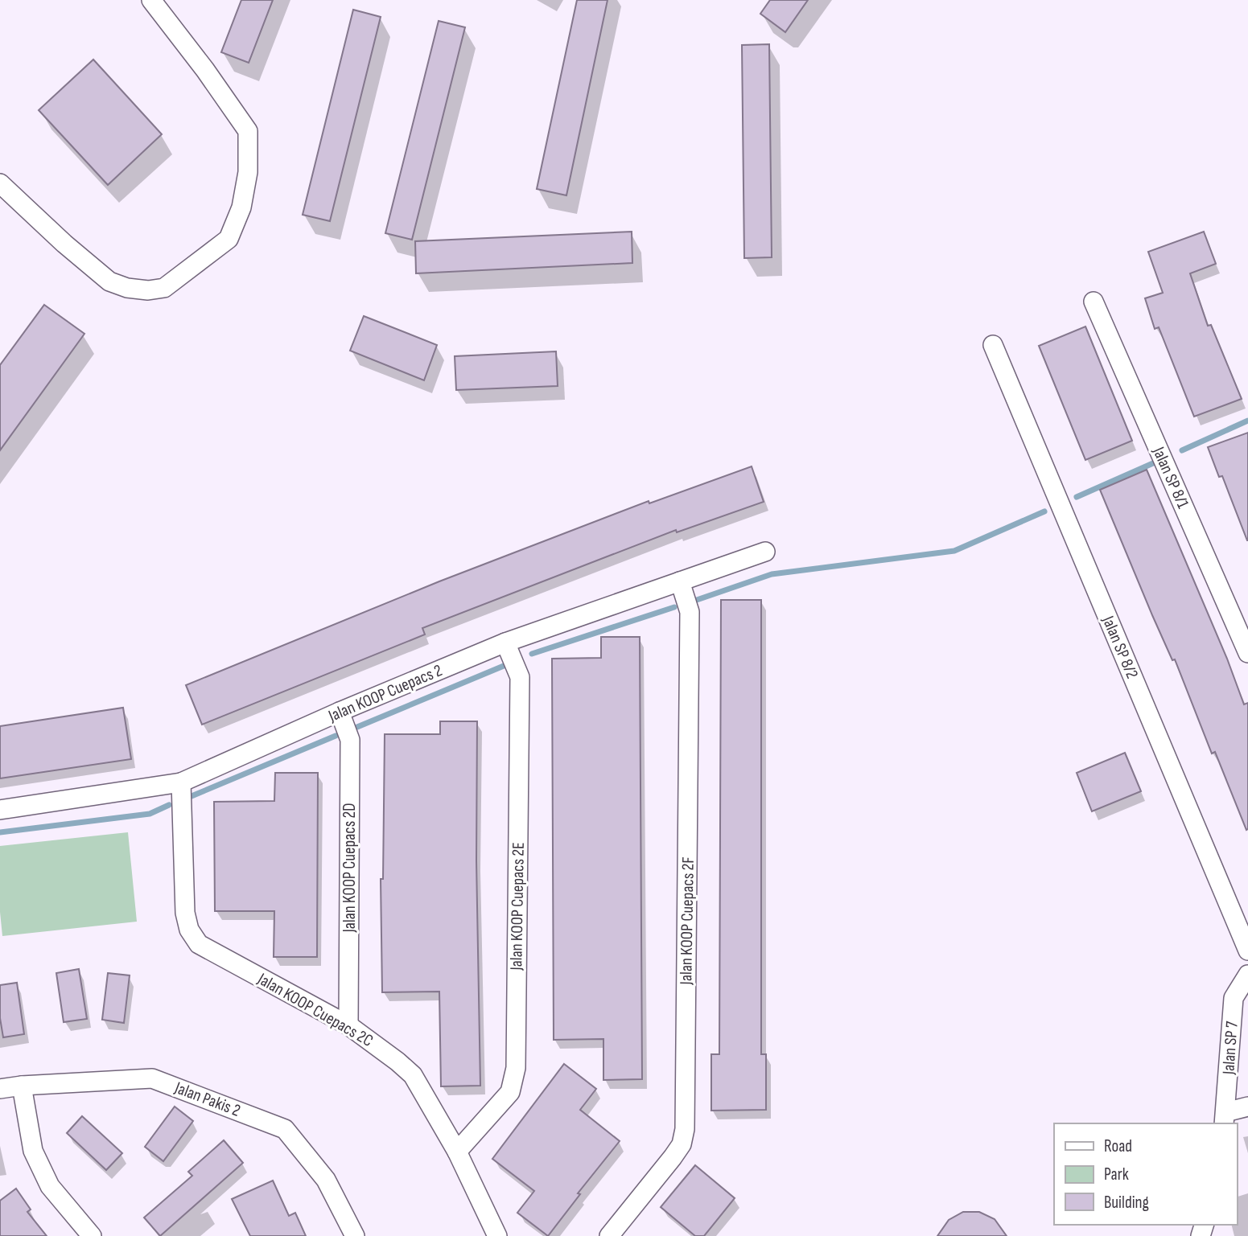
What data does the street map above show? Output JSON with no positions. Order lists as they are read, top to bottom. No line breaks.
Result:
{"streets":{"street":["Jalan SP 8/1","Jalan SP 8/2","Jalan KOOP Cuepacs 2","Jalan KOOP Cuepacs 2D","Jalan KOOP Cuepacs 2E","Jalan KOOP Cuepacs 2F","Jalan KOOP Cuepacs 2C","Jalan SP 7","Jalan Pakis 2"]},"crossings":[["Jalan KOOP Cuepacs 2","Jalan KOOP Cuepacs 2D"],["Jalan KOOP Cuepacs 2","Jalan KOOP Cuepacs 2E"],["Jalan KOOP Cuepacs 2","Jalan KOOP Cuepacs 2F"],["Jalan KOOP Cuepacs 2","Jalan KOOP Cuepacs 2C"],["Jalan KOOP Cuepacs 2D","Jalan KOOP Cuepacs 2C"],["Jalan KOOP Cuepacs 2E","Jalan KOOP Cuepacs 2C"]],"legend":["Road","Park","Building"]}
